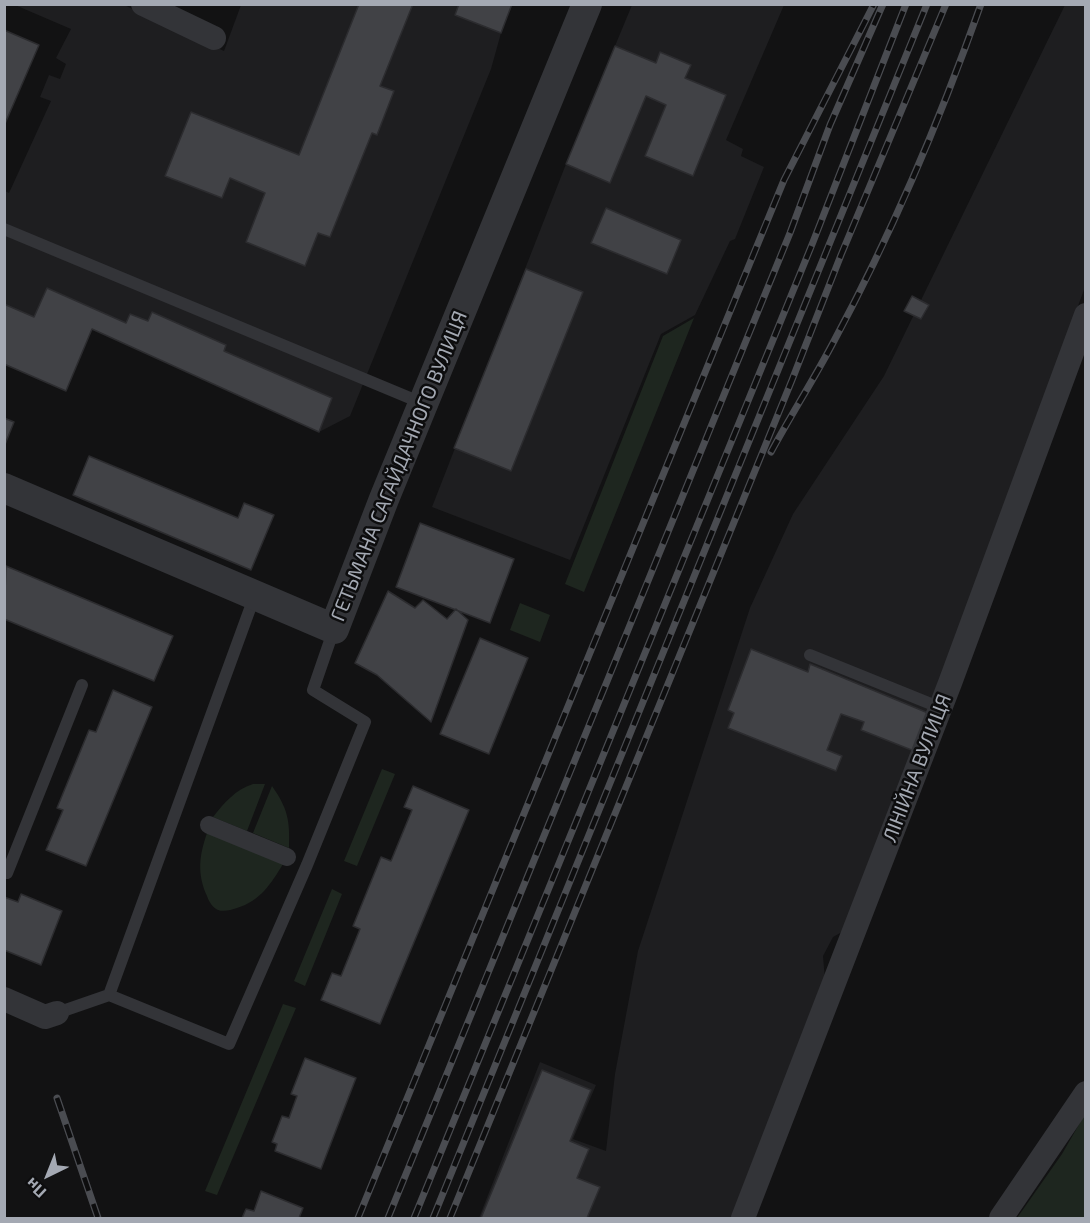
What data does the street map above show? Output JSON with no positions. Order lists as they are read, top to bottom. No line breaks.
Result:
{"streets":{"street":["ГЕТЬМАНА САГАЙДАЧНОГО ВУЛИЦЯ","ЛІНІЙНА ВУЛИЦЯ"]},"north":"bottom left"}
